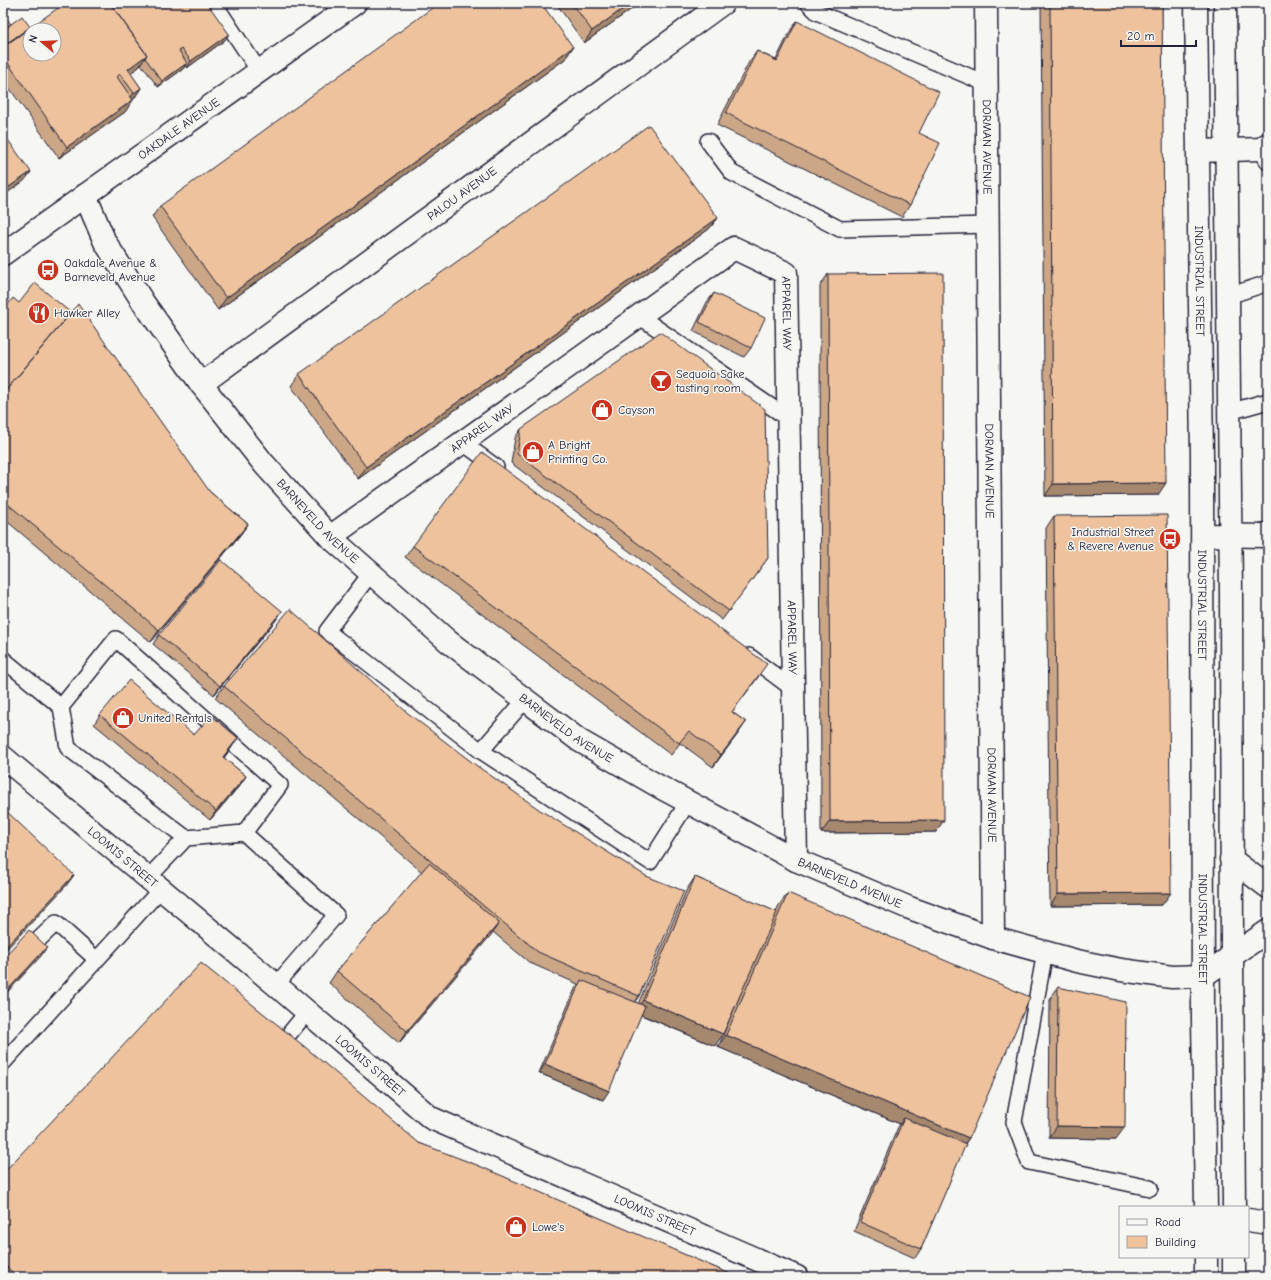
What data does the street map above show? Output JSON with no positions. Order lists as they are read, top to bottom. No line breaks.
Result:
{"streets":{"street":["OAKDALE AVENUE","DORMAN AVENUE","PALOU AVENUE","INDUSTRIAL STREET","APPAREL WAY","BARNEVELD AVENUE","LOOMIS STREET"]},"crossings":[["OAKDALE AVENUE","BARNEVELD AVENUE"],["DORMAN AVENUE","BARNEVELD AVENUE"],["PALOU AVENUE","BARNEVELD AVENUE"],["INDUSTRIAL STREET","BARNEVELD AVENUE"],["APPAREL WAY","BARNEVELD AVENUE"]],"places":{"bus stop":["Oakdale Avenue & Barneveld Avenue","Industrial Street & Revere Avenue"],"restaurant":["Hawker Alley"],"bar":["Sequoia Sake tasting room"],"shop":["Cayson","A Bright Printing Co.","United Rentals","Lowe's"]},"legend":["Road","Building"],"scale_bar":"20 m","north":"left"}
